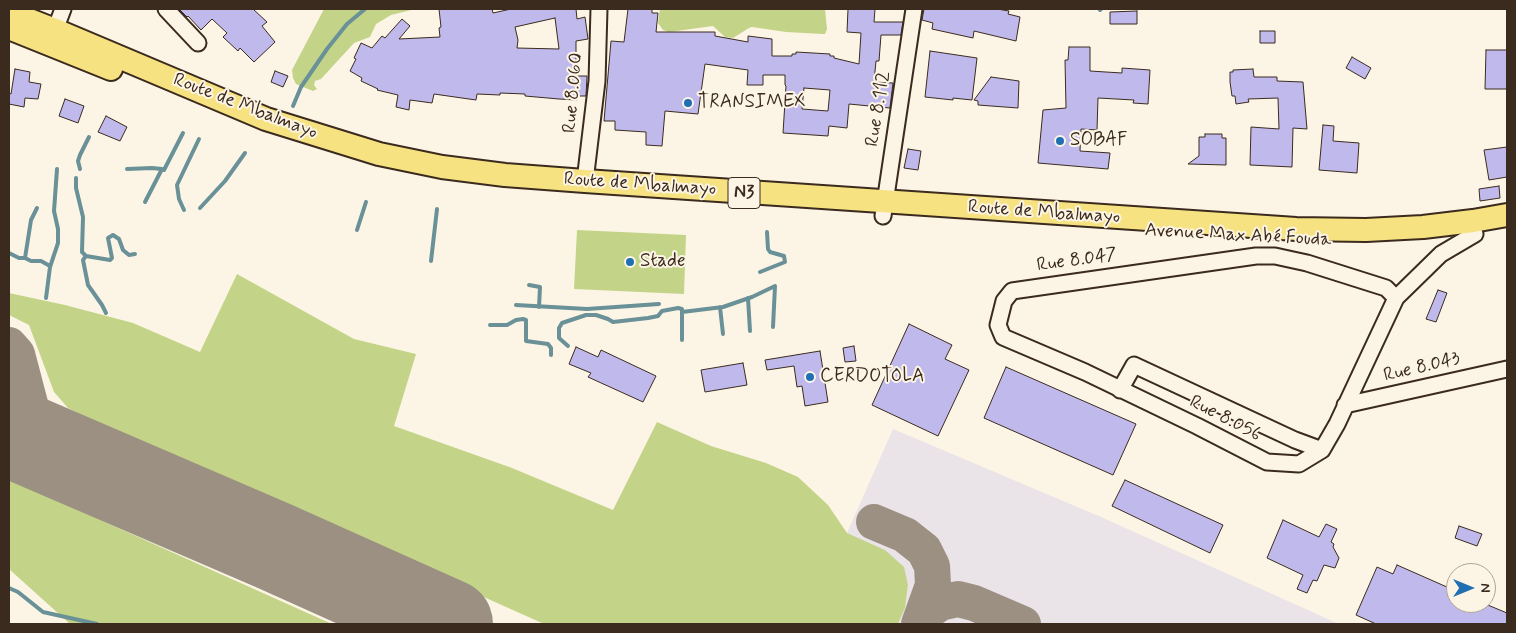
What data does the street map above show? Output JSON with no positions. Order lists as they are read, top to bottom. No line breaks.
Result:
{"streets":{"highway":["Route de Mbalmayo","N3","Avenue Max Abé Fouda"],"street":["Rue 8.060","Rue 8.112","Rue 8.047","Rue 8.043","Rue 8.056"]},"crossings":[["Rue 8.060","Route de Mbalmayo"],["Route de Mbalmayo","Rue 8.112"],["Route de Mbalmayo","Avenue Max Abé Fouda"],["Rue 8.112","Avenue Max Abé Fouda"],["N3","Avenue Max Abé Fouda"],["Rue 8.047","Rue 8.056"],["Rue 8.043","Rue 8.056"]],"places":["TRANSIMEX","SOBAF","Stade","CERDOTOLA"],"north":"right"}
